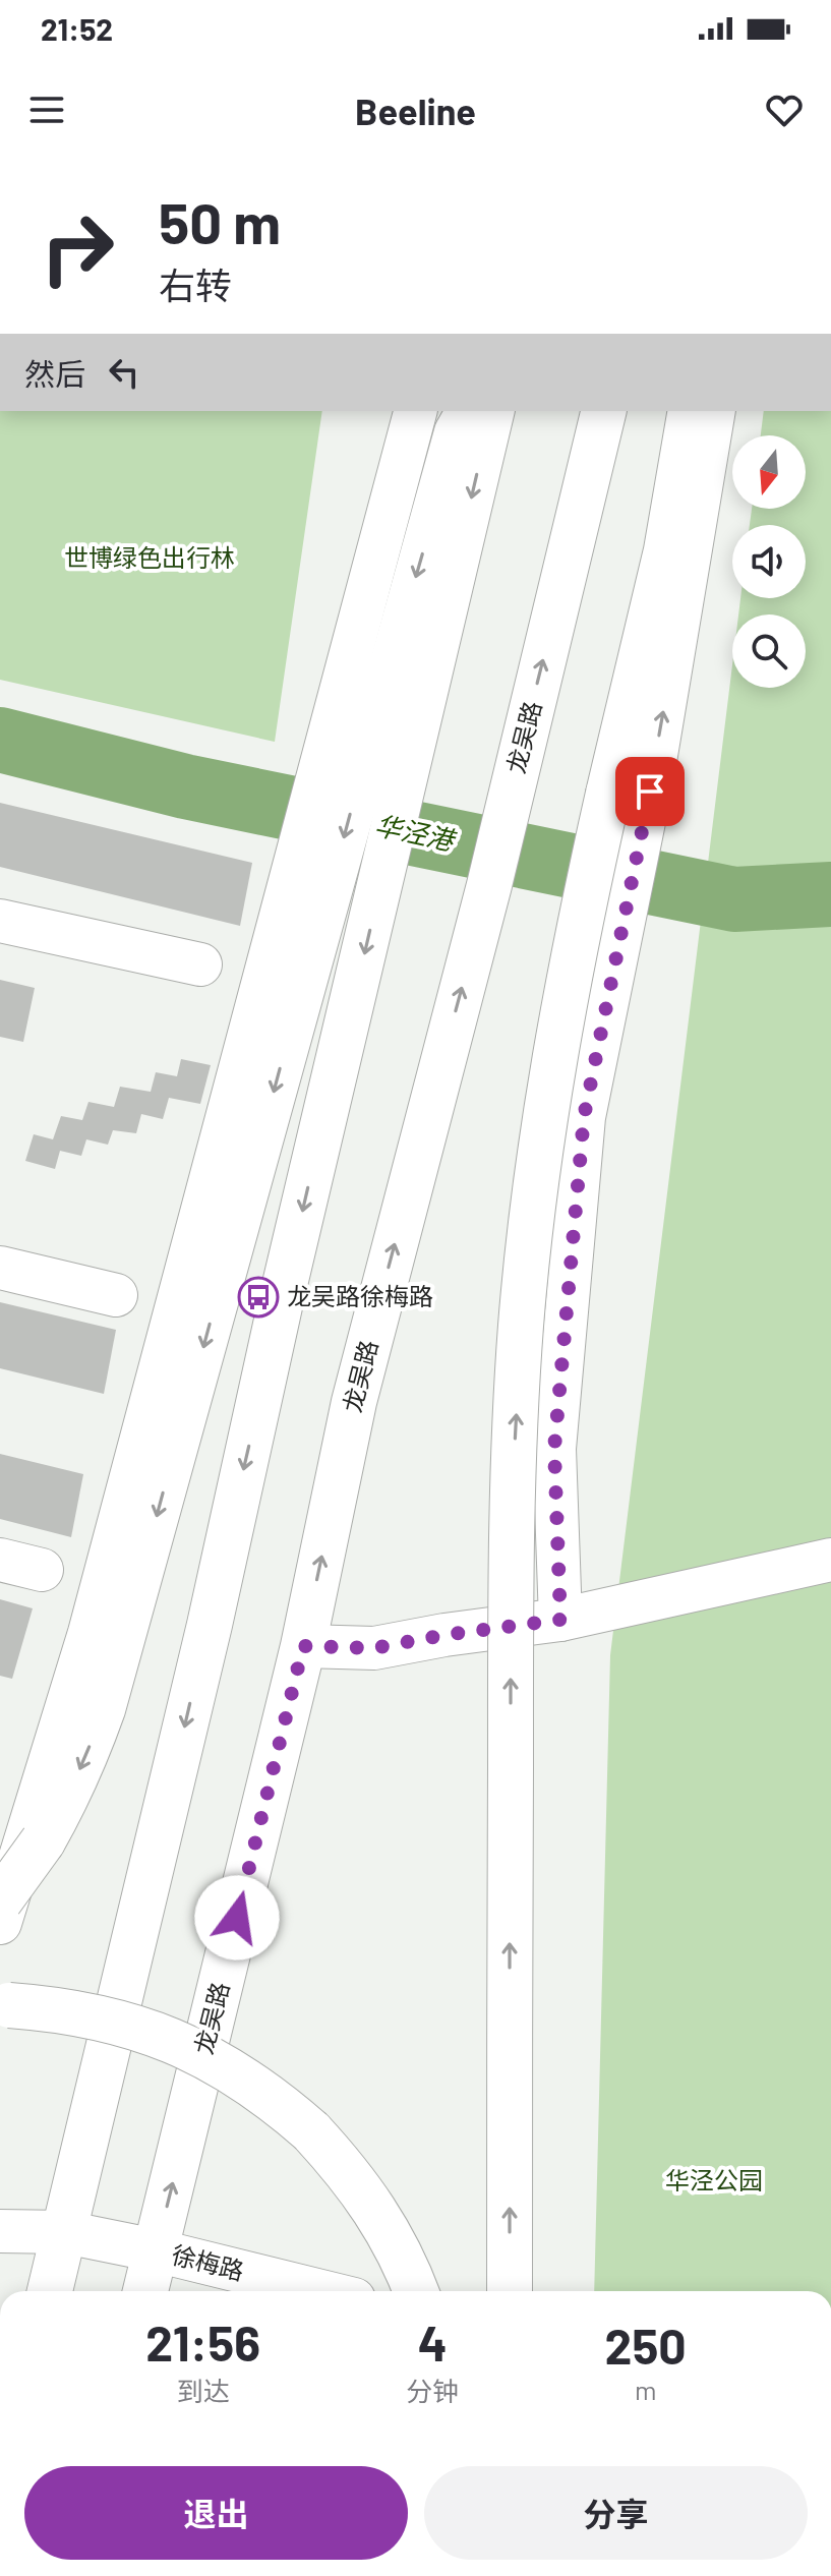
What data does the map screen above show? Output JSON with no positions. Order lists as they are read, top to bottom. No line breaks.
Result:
{"streets":{"main road":["龙吴路"],"street":["徐梅路"]},"crossings":[["龙吴路","徐梅路"]],"water":["华泾港"],"parks":["世博绿色出行林","华泾公园"],"places":{"bus stop":["龙吴路徐梅路"]},"north":"bottom","page":{"status":"21:52","header":"Beeline","turn":["50 m","右转"],"then":"然后","eta":["21:56","到达","4","分钟","250","m"],"buttons":["退出","分享"]}}
